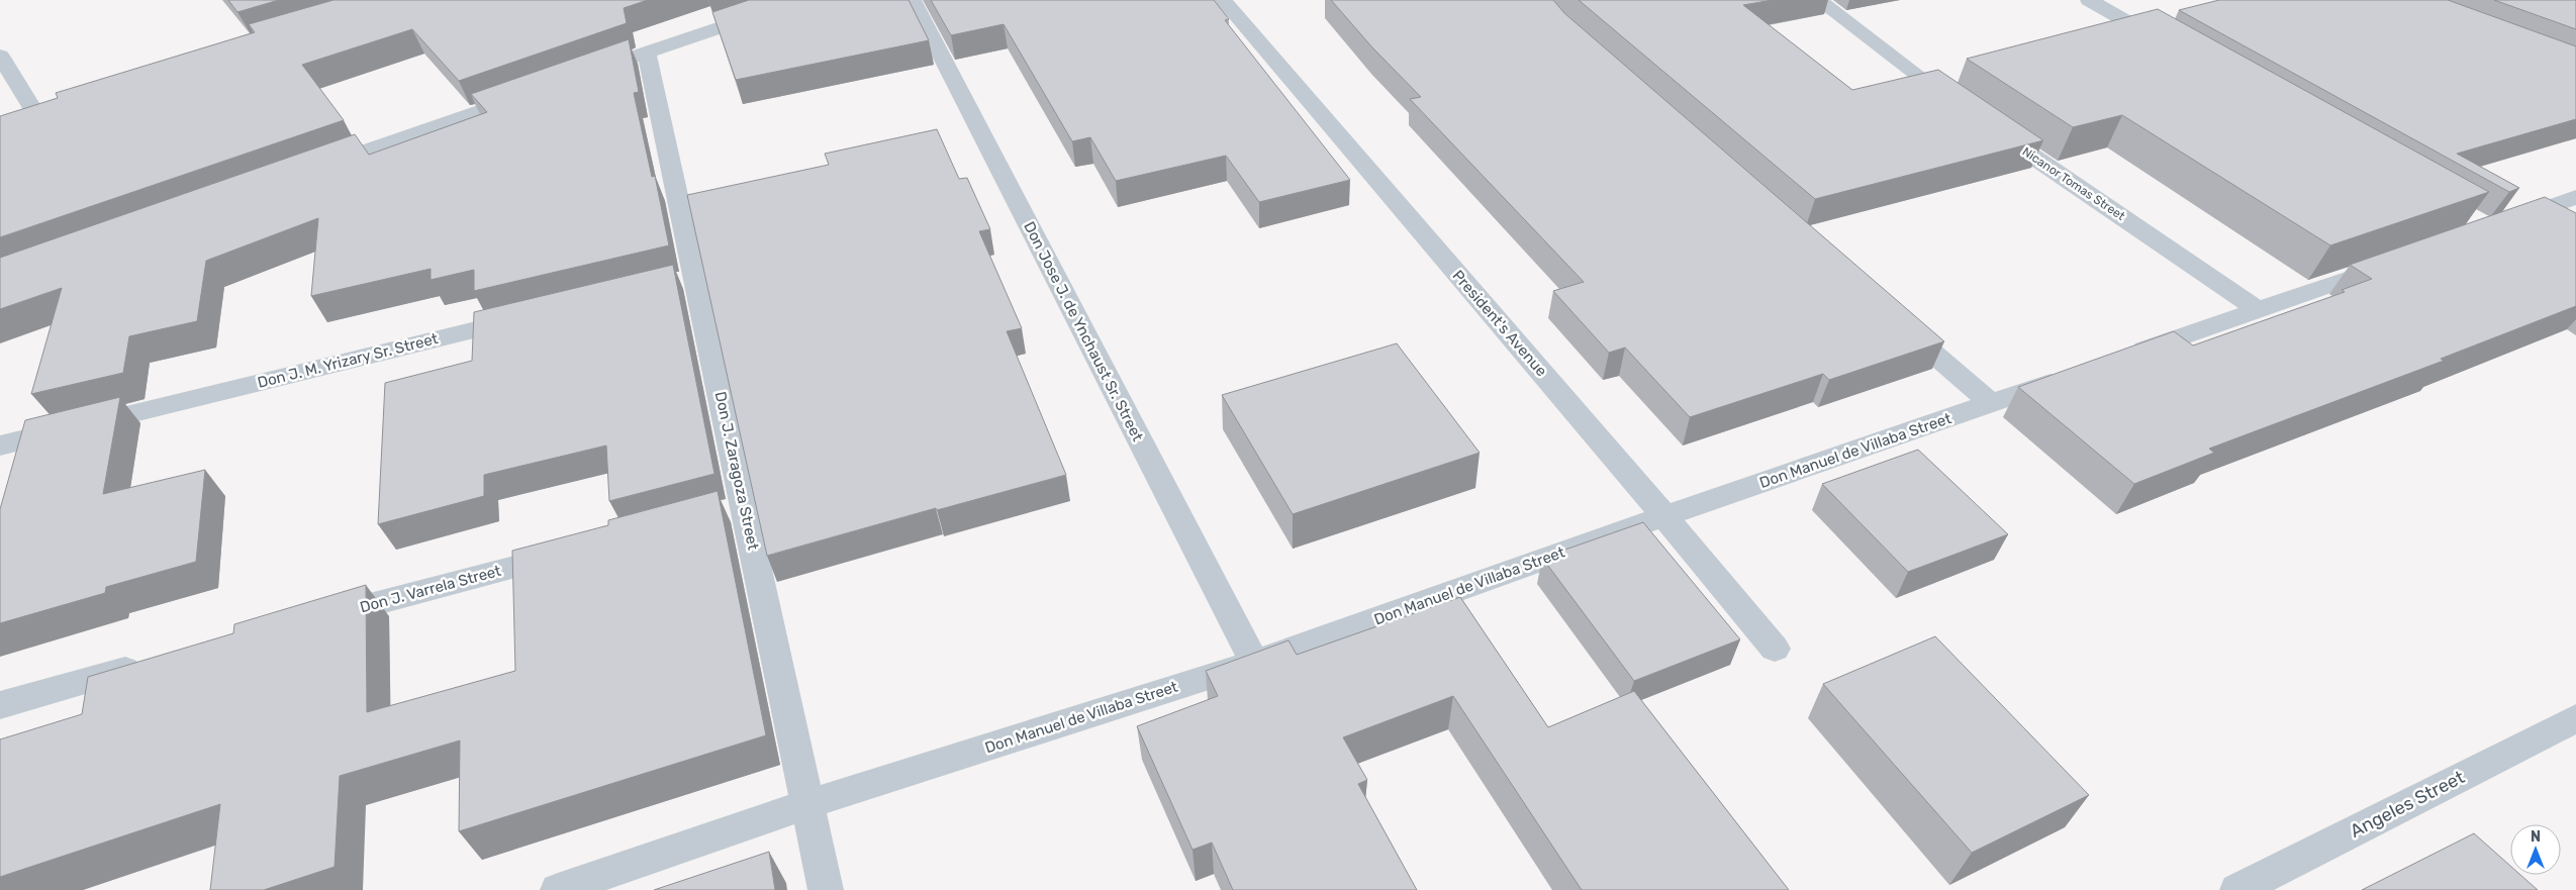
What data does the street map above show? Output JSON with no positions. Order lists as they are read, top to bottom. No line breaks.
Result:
{"streets":{"street":["Nicanor Tomas Street","President's Avenue","Don Jose J. de Ynchaust Sr. Street","Don J. M. Yrizary Sr. Street","Don Manuel de Villaba Street","Don J. Zaragoza Street","Don J. Varrela Street","Angeles Street"]},"crossings":[["President's Avenue","Don Manuel de Villaba Street"],["Don Jose J. de Ynchaust Sr. Street","Don Manuel de Villaba Street"],["Don Manuel de Villaba Street","Don J. Zaragoza Street"]],"north":"top"}
